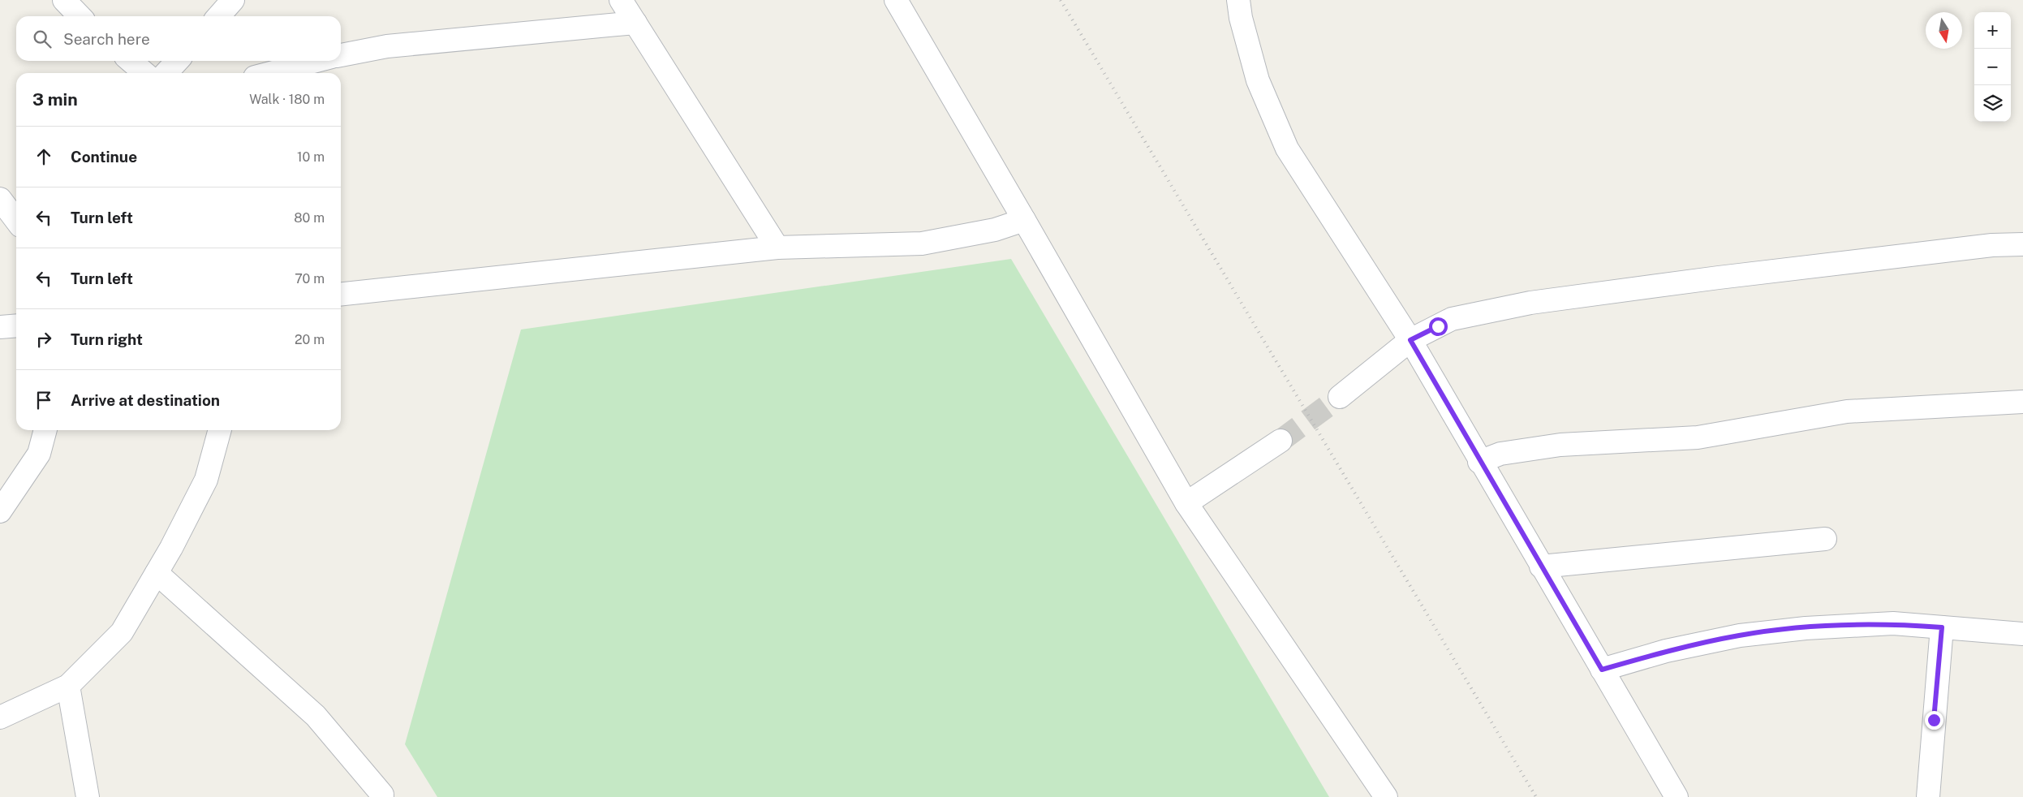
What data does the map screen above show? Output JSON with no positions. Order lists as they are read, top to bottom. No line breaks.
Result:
{"north":"bottom","page":{"map_buttons":["+","−"],"search":"Search here","heading":["3 min","Walk · 180 m"],"list":[["Continue","10 m"],["Turn left","80 m"],["Turn left","70 m"],["Turn right","20 m"],"Arrive at destination"]}}
